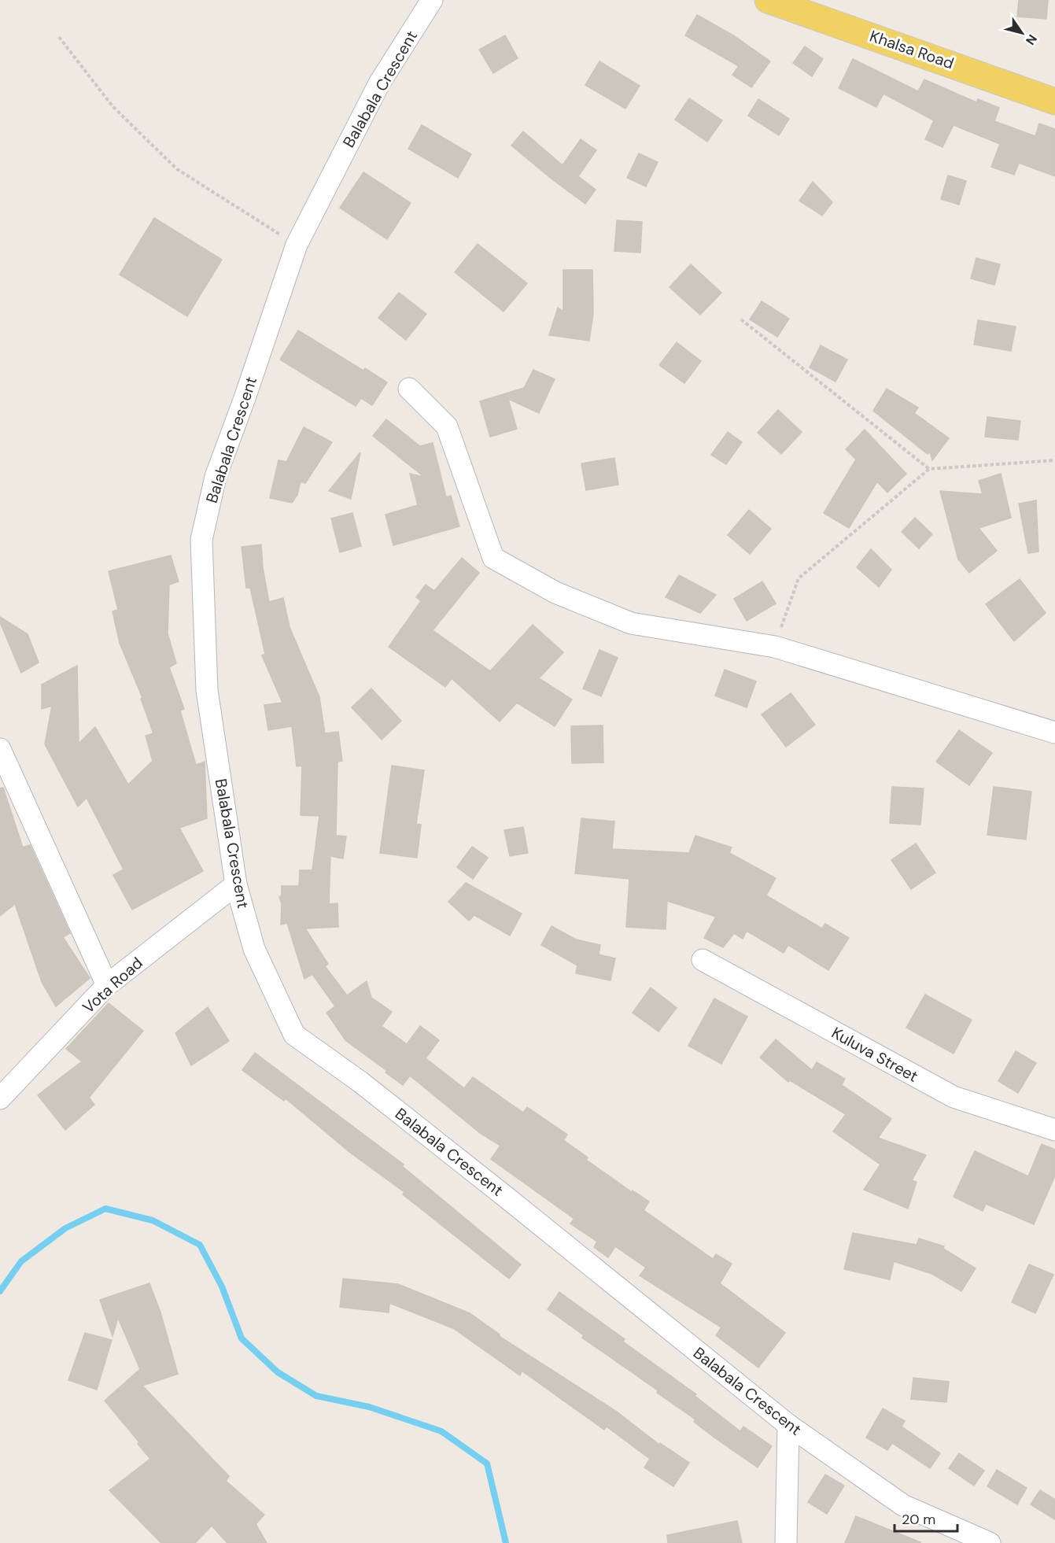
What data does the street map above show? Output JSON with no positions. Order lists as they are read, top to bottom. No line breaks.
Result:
{"streets":{"main road":["Khalsa Road"],"street":["Balabala Crescent","Vota Road","Kuluva Street"]},"crossings":[["Balabala Crescent","Vota Road"]],"scale_bar":"20 m","north":"bottom right"}
